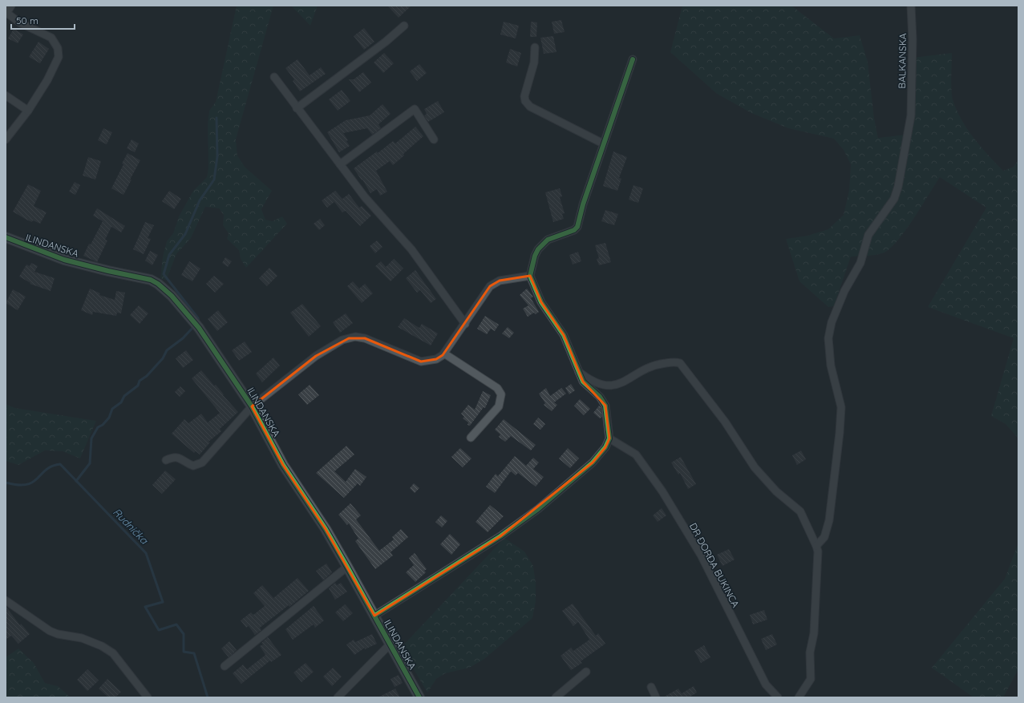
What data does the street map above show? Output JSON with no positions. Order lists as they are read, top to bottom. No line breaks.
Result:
{"streets":{"street":["BALKANSKA","ILINDANSKA","DR ĐORĐA BUKINCA"]},"water":["Rudnička"],"scale_bar":"50 m"}
